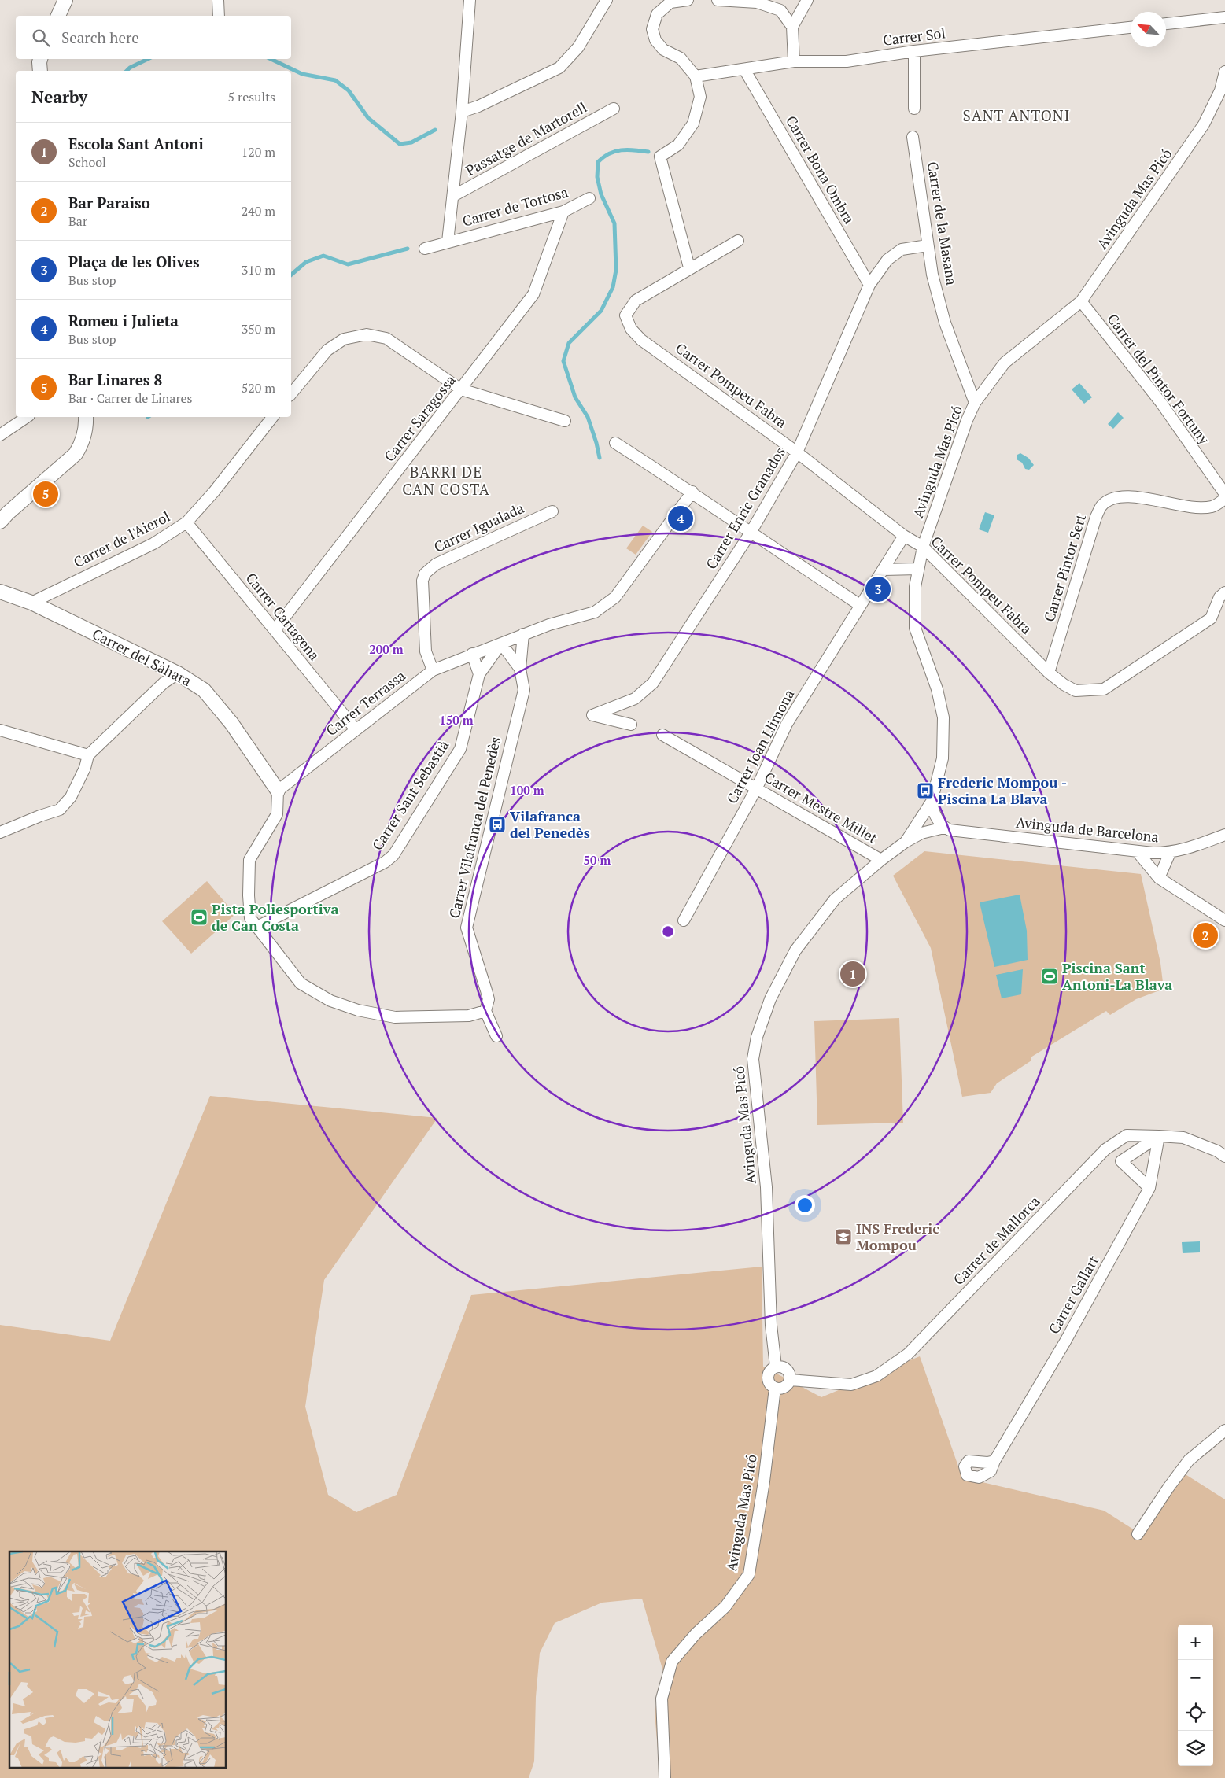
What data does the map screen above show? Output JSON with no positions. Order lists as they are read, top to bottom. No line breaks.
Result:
{"streets":{"street":["Carrer Sol","Passatge de Martorell","Carrer Bona Ombra","Avinguda Mas Picó","Carrer de Tortosa","Carrer de la Masana","Carrer del Pintor Fortuny","Carrer Pompeu Fabra","Carrer Saragossa","Carrer Enric Granados","Carrer Igualada","Carrer de l'Aierol","Carrer Pintor Sert","Carrer Cartagena","Carrer del Sàhara","Carrer Terrassa","Carrer Joan Llimona","Carrer Sant Sebastià","Carrer Mestre Millet","Carrer Vilafranca del Penedès","Avinguda de Barcelona","Carrer de Mallorca","Carrer Gallart"]},"crossings":[["Carrer Sol","Carrer Bona Ombra"],["Passatge de Martorell","Carrer de Tortosa"],["Carrer Bona Ombra","Carrer Enric Granados"],["Avinguda Mas Picó","Carrer de la Masana"],["Avinguda Mas Picó","Carrer del Pintor Fortuny"],["Avinguda Mas Picó","Carrer Pompeu Fabra"],["Avinguda Mas Picó","Carrer Mestre Millet"],["Avinguda Mas Picó","Avinguda de Barcelona"],["Avinguda Mas Picó","Carrer de Mallorca"],["Carrer de Tortosa","Carrer Saragossa"],["Carrer de la Masana","Carrer Enric Granados"],["Carrer Pompeu Fabra","Carrer Enric Granados"],["Carrer Pompeu Fabra","Carrer Pintor Sert"],["Carrer Pompeu Fabra","Carrer Joan Llimona"],["Carrer Saragossa","Carrer Cartagena"],["Carrer Igualada","Carrer Terrassa"],["Carrer de l'Aierol","Carrer Cartagena"],["Carrer de l'Aierol","Carrer del Sàhara"],["Carrer Cartagena","Carrer Terrassa"],["Carrer del Sàhara","Carrer Terrassa"],["Carrer Terrassa","Carrer Sant Sebastià"],["Carrer Terrassa","Carrer Vilafranca del Penedès"],["Carrer Joan Llimona","Carrer Mestre Millet"],["Carrer Sant Sebastià","Carrer Vilafranca del Penedès"],["Carrer de Mallorca","Carrer Gallart"]],"districts":["SANT ANTONI","BARRI DE CAN COSTA"],"places":{"bus stop":["Frederic Mompou - Piscina La Blava","Vilafranca del Penedès"],"sports":["Pista Poliesportiva de Can Costa","Piscina Sant Antoni-La Blava"],"school or university":["INS Frederic Mompou"]},"north":"top left","page":{"search":"Search here","heading":["Nearby","5 results"],"list":[{"mark":"1","name":"Escola Sant Antoni","note":"School","value":"120 m"},{"mark":"2","name":"Bar Paraiso","note":"Bar","value":"240 m"},{"mark":"3","name":"Plaça de les Olives","note":"Bus stop","value":"310 m"},{"mark":"4","name":"Romeu i Julieta","note":"Bus stop","value":"350 m"},{"mark":"5","name":"Bar Linares 8","note":"Bar · Carrer de Linares","value":"520 m"}],"pins":["5","4","3","2","1"],"map_buttons":["+","−"]},"rings":["200 m","150 m","100 m","50 m"]}
